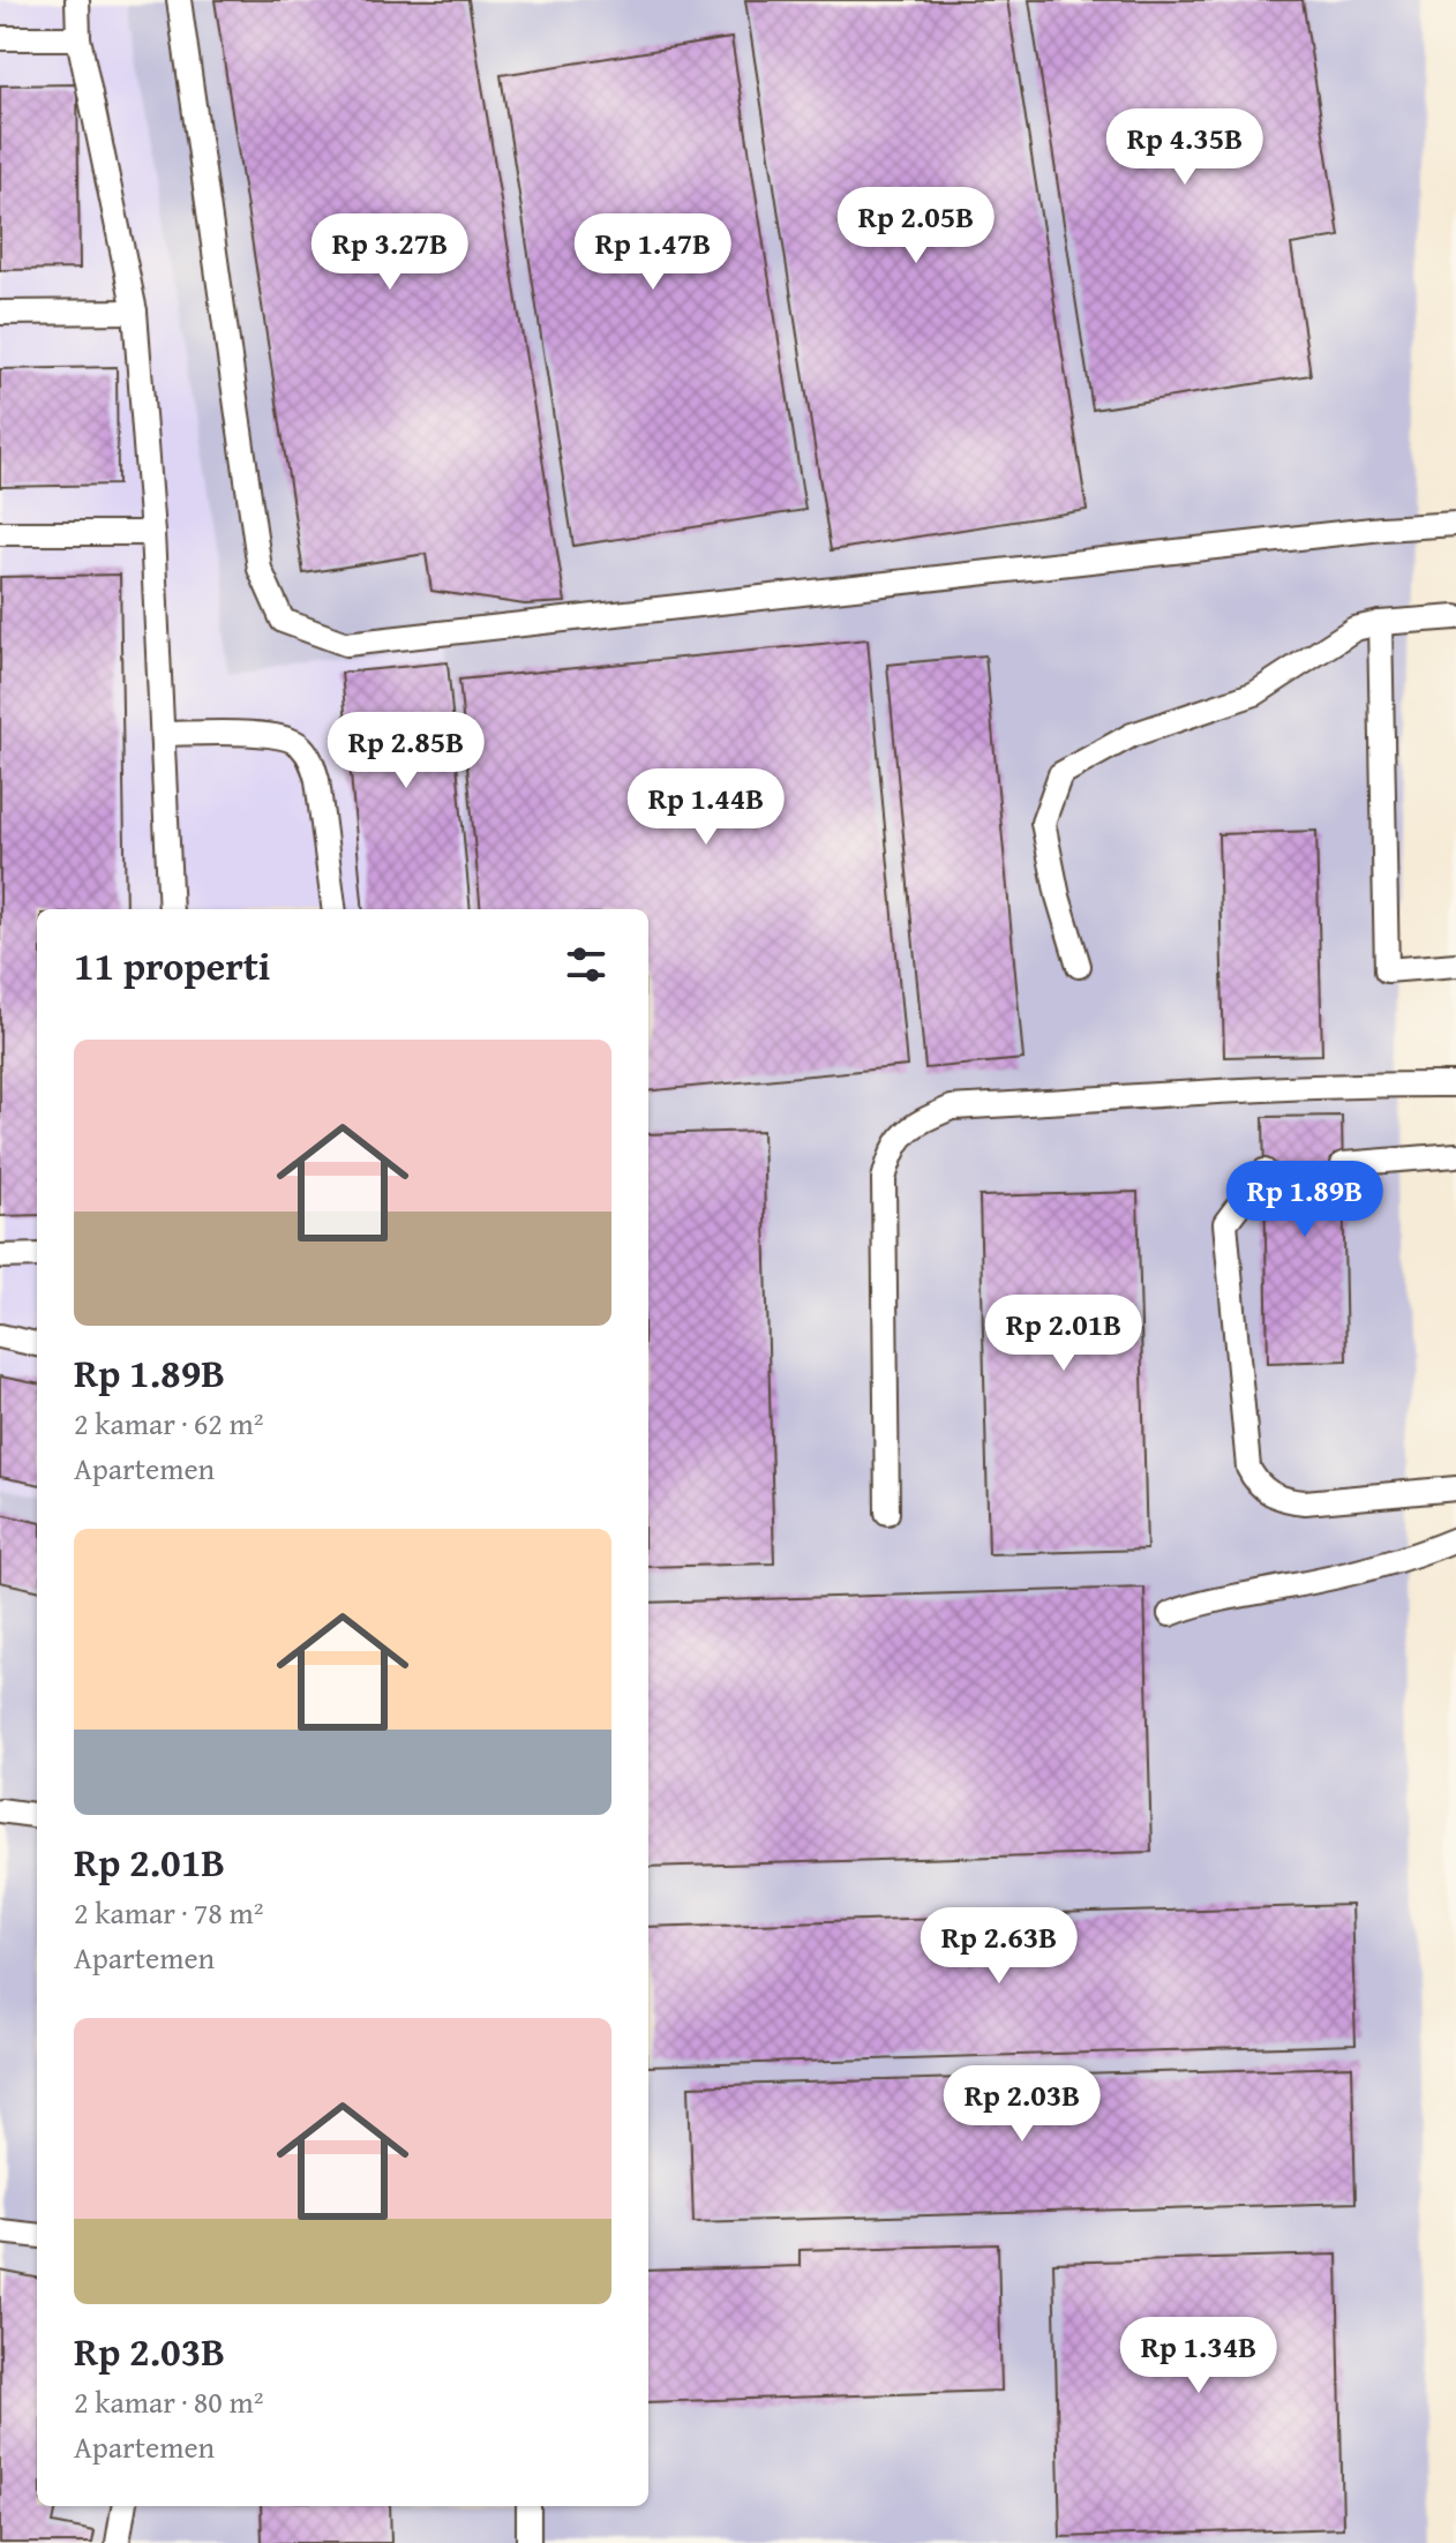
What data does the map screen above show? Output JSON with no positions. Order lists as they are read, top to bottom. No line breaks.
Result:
{"page":{"price":["Rp 4.35B","Rp 2.05B","Rp 3.27B","Rp 1.47B","Rp 2.85B","Rp 1.44B","Rp 1.89B","Rp 2.01B","Rp 2.63B","Rp 2.03B","Rp 1.34B"],"heading":"11 properti","list":[{"name":"Rp 1.89B","note":"2 kamar · 62 m² · Apartemen"},{"name":"Rp 2.01B","note":"2 kamar · 78 m² · Apartemen"},{"name":"Rp 2.03B","note":"2 kamar · 80 m² · Apartemen"}]}}
